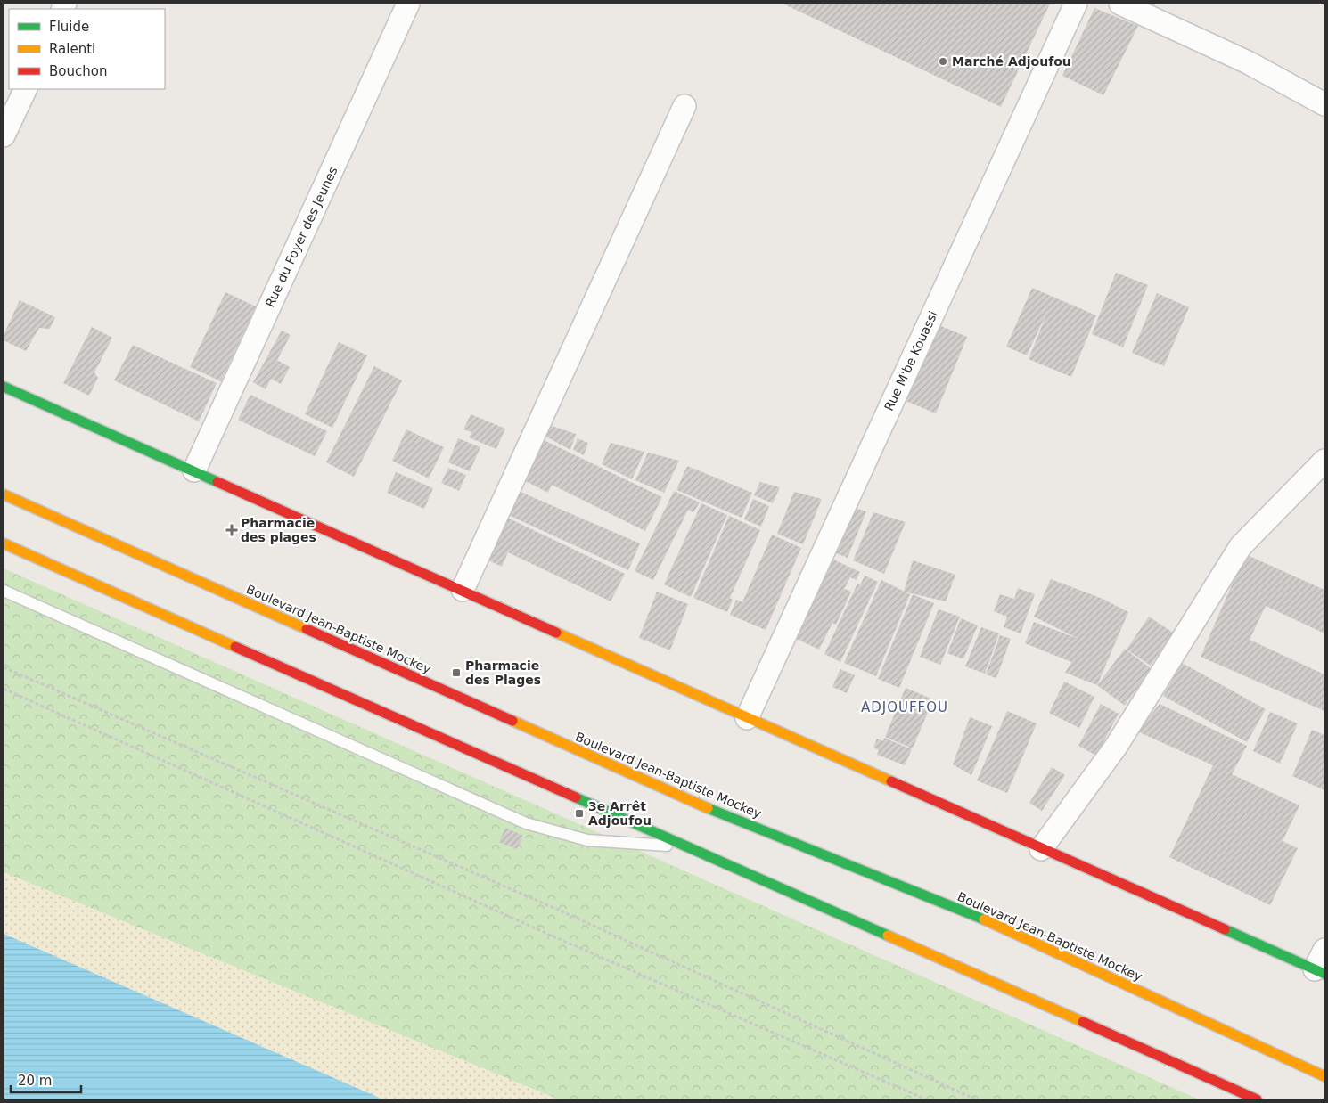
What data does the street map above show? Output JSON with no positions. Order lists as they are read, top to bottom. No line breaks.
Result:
{"streets":{"main road":["Boulevard Jean-Baptiste Mockey"],"street":["Rue du Foyer des Jeunes","Rue M'be Kouassi"]},"districts":["ADJOUFFOU"],"places":{"other":["Marché Adjoufou"],"health":["Pharmacie des plages"],"transit":["Pharmacie des Plages","3e Arrêt Adjoufou"]},"legend":["Fluide","Ralenti","Bouchon"],"scale_bar":"20 m"}
